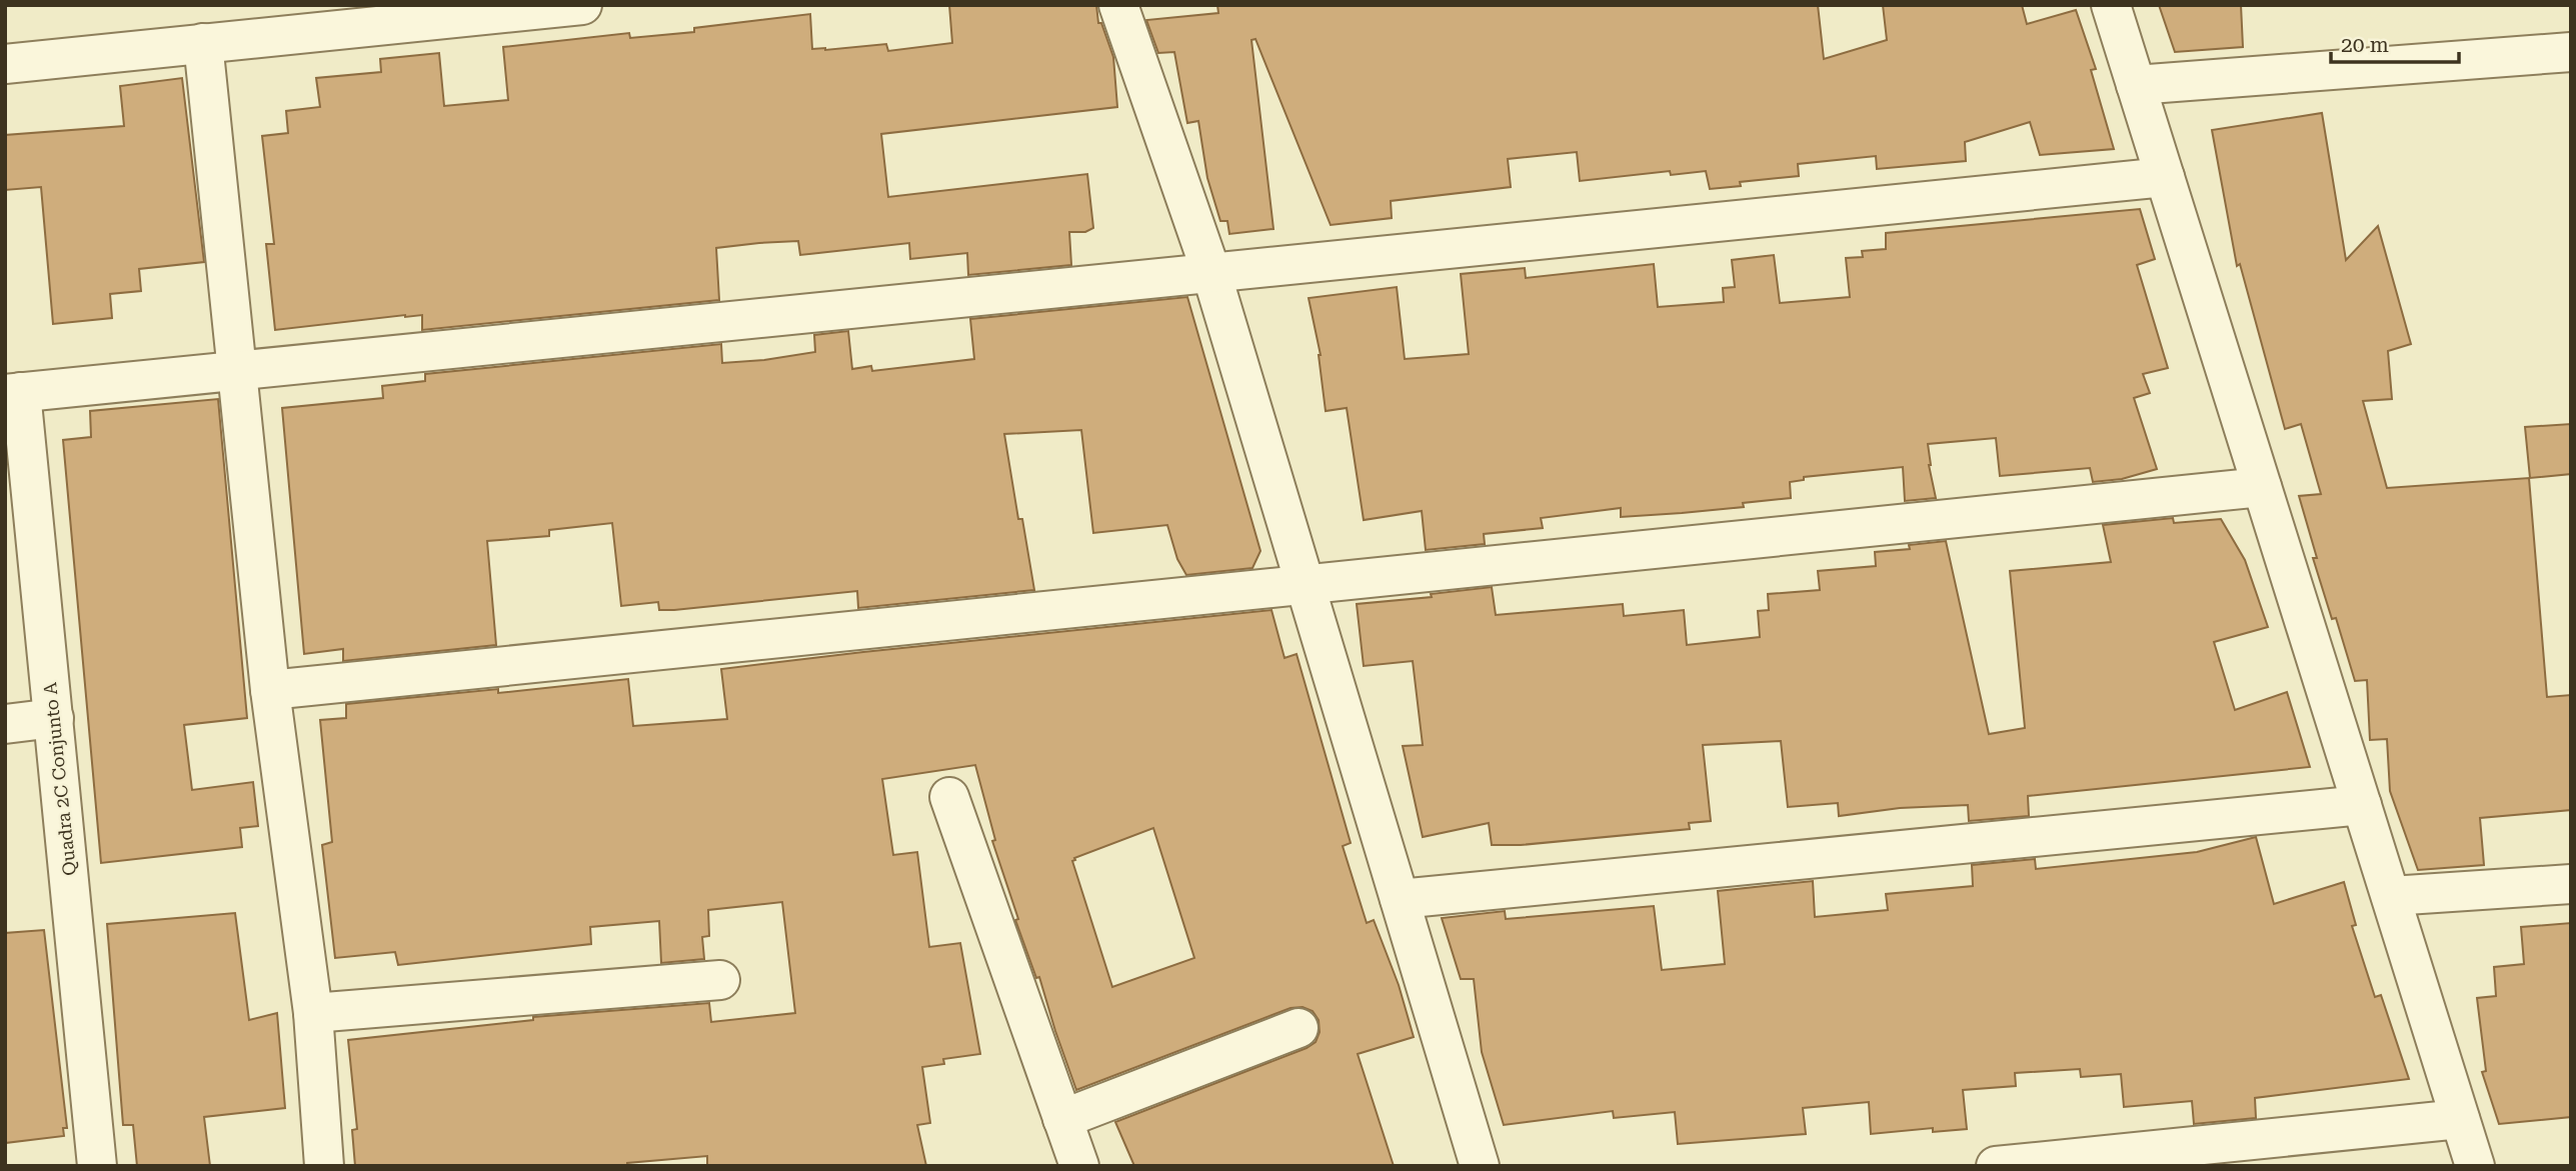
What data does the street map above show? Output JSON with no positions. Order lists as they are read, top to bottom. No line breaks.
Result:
{"streets":{"street":["Quadra 2C Conjunto A"]},"scale_bar":"20 m"}
